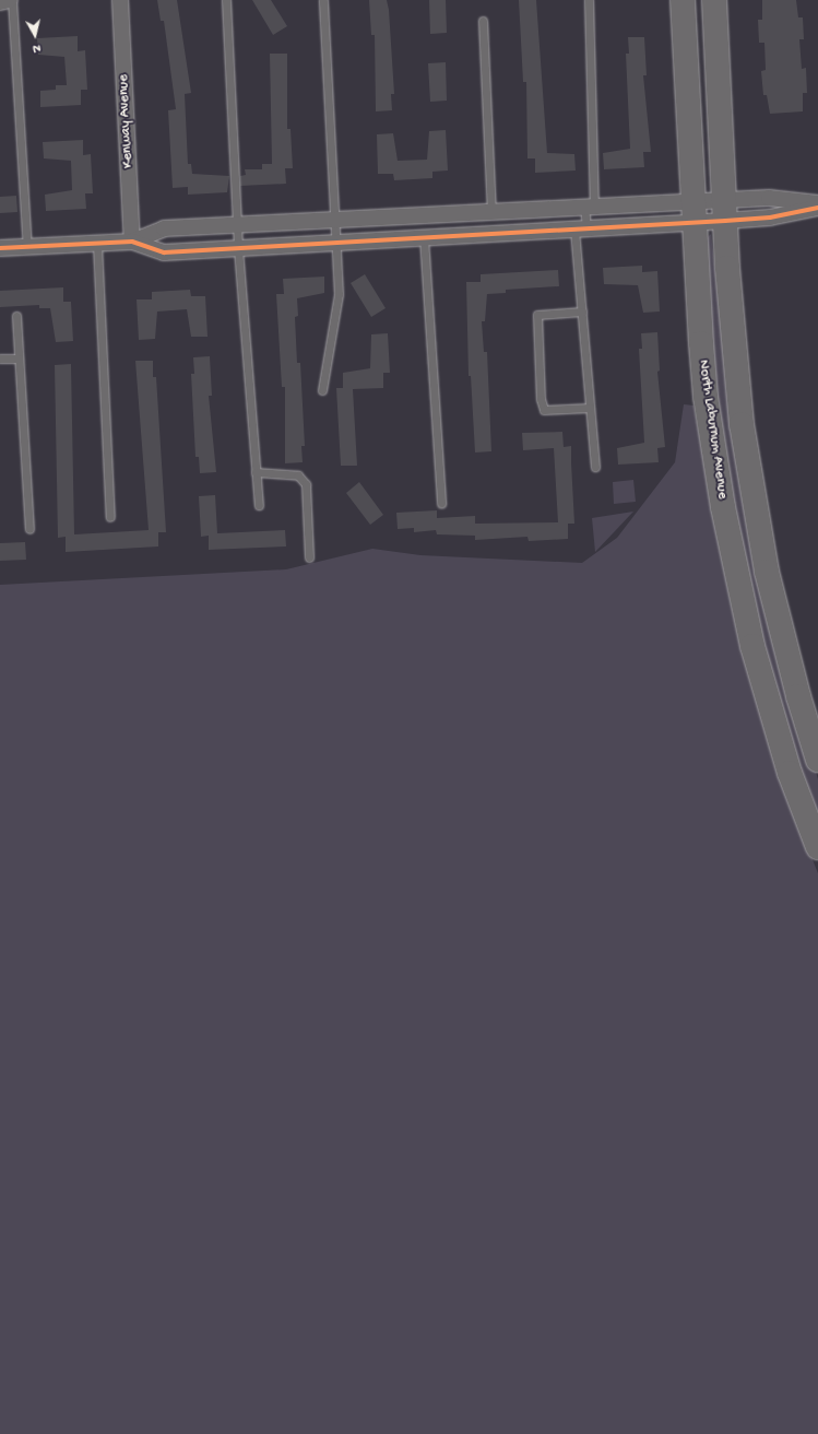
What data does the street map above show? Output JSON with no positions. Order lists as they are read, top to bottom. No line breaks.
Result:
{"streets":{"main road":["North Laburnum Avenue"],"street":["Kenway Avenue"]},"north":"bottom"}
